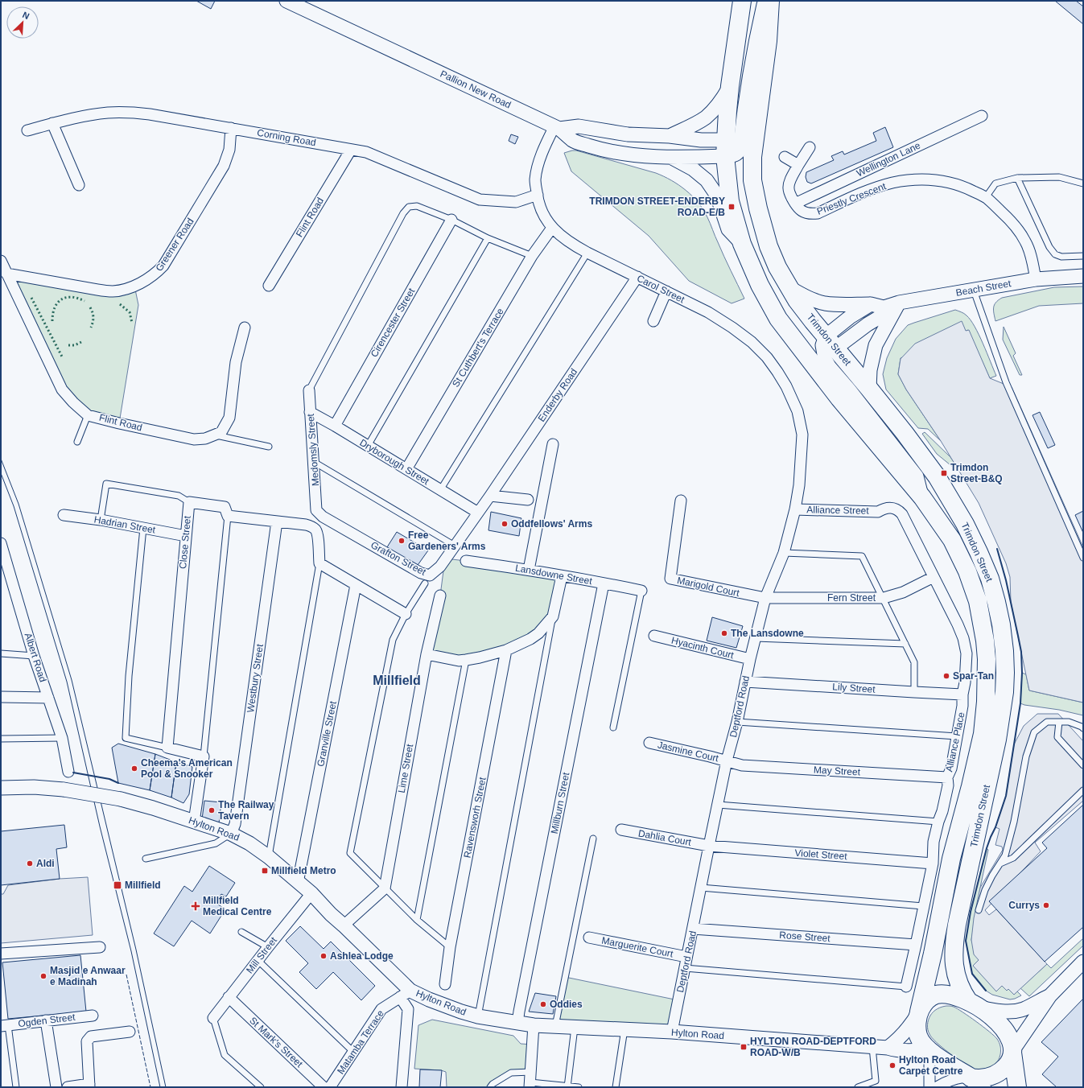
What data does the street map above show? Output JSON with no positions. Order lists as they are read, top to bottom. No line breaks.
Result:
{"streets":{"highway":["Trimdon Street"],"street":["Pallion New Road","Corning Road","Wellington Lane","Priestly Crescent","Flint Road","Greener Road","Beach Street","Carol Street","Cirencester Street","St Cuthbert's Terrace","Enderby Road","Medomsly Street","Dryborough Street","Alliance Street","Hadrian Street","Close Street","Grafton Street","Lansdowne Street","Marigold Court","Fern Street","Hyacinth Court","Albert Road","Westbury Street","Lily Street","Deptford Road","Granville Street","Alliance Place","Jasmine Court","Lime Street","May Street","Millburn Street","Ravensworh Street","Hylton Road","Dahlia Court","Violet Street","Rose Street","Marguerite Court","Mill Street","Ogden Street","St Mark's Street","Matamba Terrace"]},"crossings":[["Pallion New Road","Carol Street"],["Pallion New Road","Trimdon Street"],["Corning Road","Flint Road"],["Corning Road","Greener Road"],["Corning Road","Carol Street"],["Wellington Lane","Priestly Crescent"],["Priestly Crescent","Beach Street"],["Flint Road","Greener Road"],["Carol Street","St Cuthbert's Terrace"],["Carol Street","Enderby Road"],["Carol Street","Deptford Road"],["Cirencester Street","Dryborough Street"],["Trimdon Street","Hylton Road"],["St Cuthbert's Terrace","Dryborough Street"],["Enderby Road","Dryborough Street"],["Enderby Road","Grafton Street"],["Medomsly Street","Dryborough Street"],["Medomsly Street","Grafton Street"],["Dryborough Street","Grafton Street"],["Alliance Street","Deptford Road"],["Alliance Street","Alliance Place"],["Hadrian Street","Close Street"],["Lansdowne Street","Millburn Street"],["Marigold Court","Fern Street"],["Marigold Court","Deptford Road"],["Fern Street","Deptford Road"],["Fern Street","Alliance Place"],["Hyacinth Court","Deptford Road"],["Westbury Street","Hylton Road"],["Lily Street","Deptford Road"],["Lily Street","Alliance Place"],["Deptford Road","Jasmine Court"],["Deptford Road","May Street"],["Deptford Road","Hylton Road"],["Deptford Road","Dahlia Court"],["Deptford Road","Violet Street"],["Deptford Road","Rose Street"],["Deptford Road","Marguerite Court"],["Granville Street","Hylton Road"],["Alliance Place","May Street"],["Alliance Place","Violet Street"],["Alliance Place","Rose Street"],["Jasmine Court","May Street"],["Millburn Street","Hylton Road"],["Hylton Road","Mill Street"],["Hylton Road","Matamba Terrace"],["Dahlia Court","Violet Street"],["Mill Street","St Mark's Street"]],"districts":["Millfield"],"places":{"transit":["TRIMDON STREET-ENDERBY ROAD-E/B","Trimdon Street-B&Q","Millfield Metro","Millfield","HYLTON ROAD-DEPTFORD ROAD-W/B"],"other":["Oddfellows' Arms","Free Gardeners' Arms","The Lansdowne","Spar-Tan","Cheema's American Pool & Snooker","The Railway Tavern","Aldi","Currys","Ashlea Lodge","Masjid e Anwaar e Madinah","Oddies","Hylton Road Carpet Centre"],"health":["Millfield Medical Centre"]},"north":"top right"}
